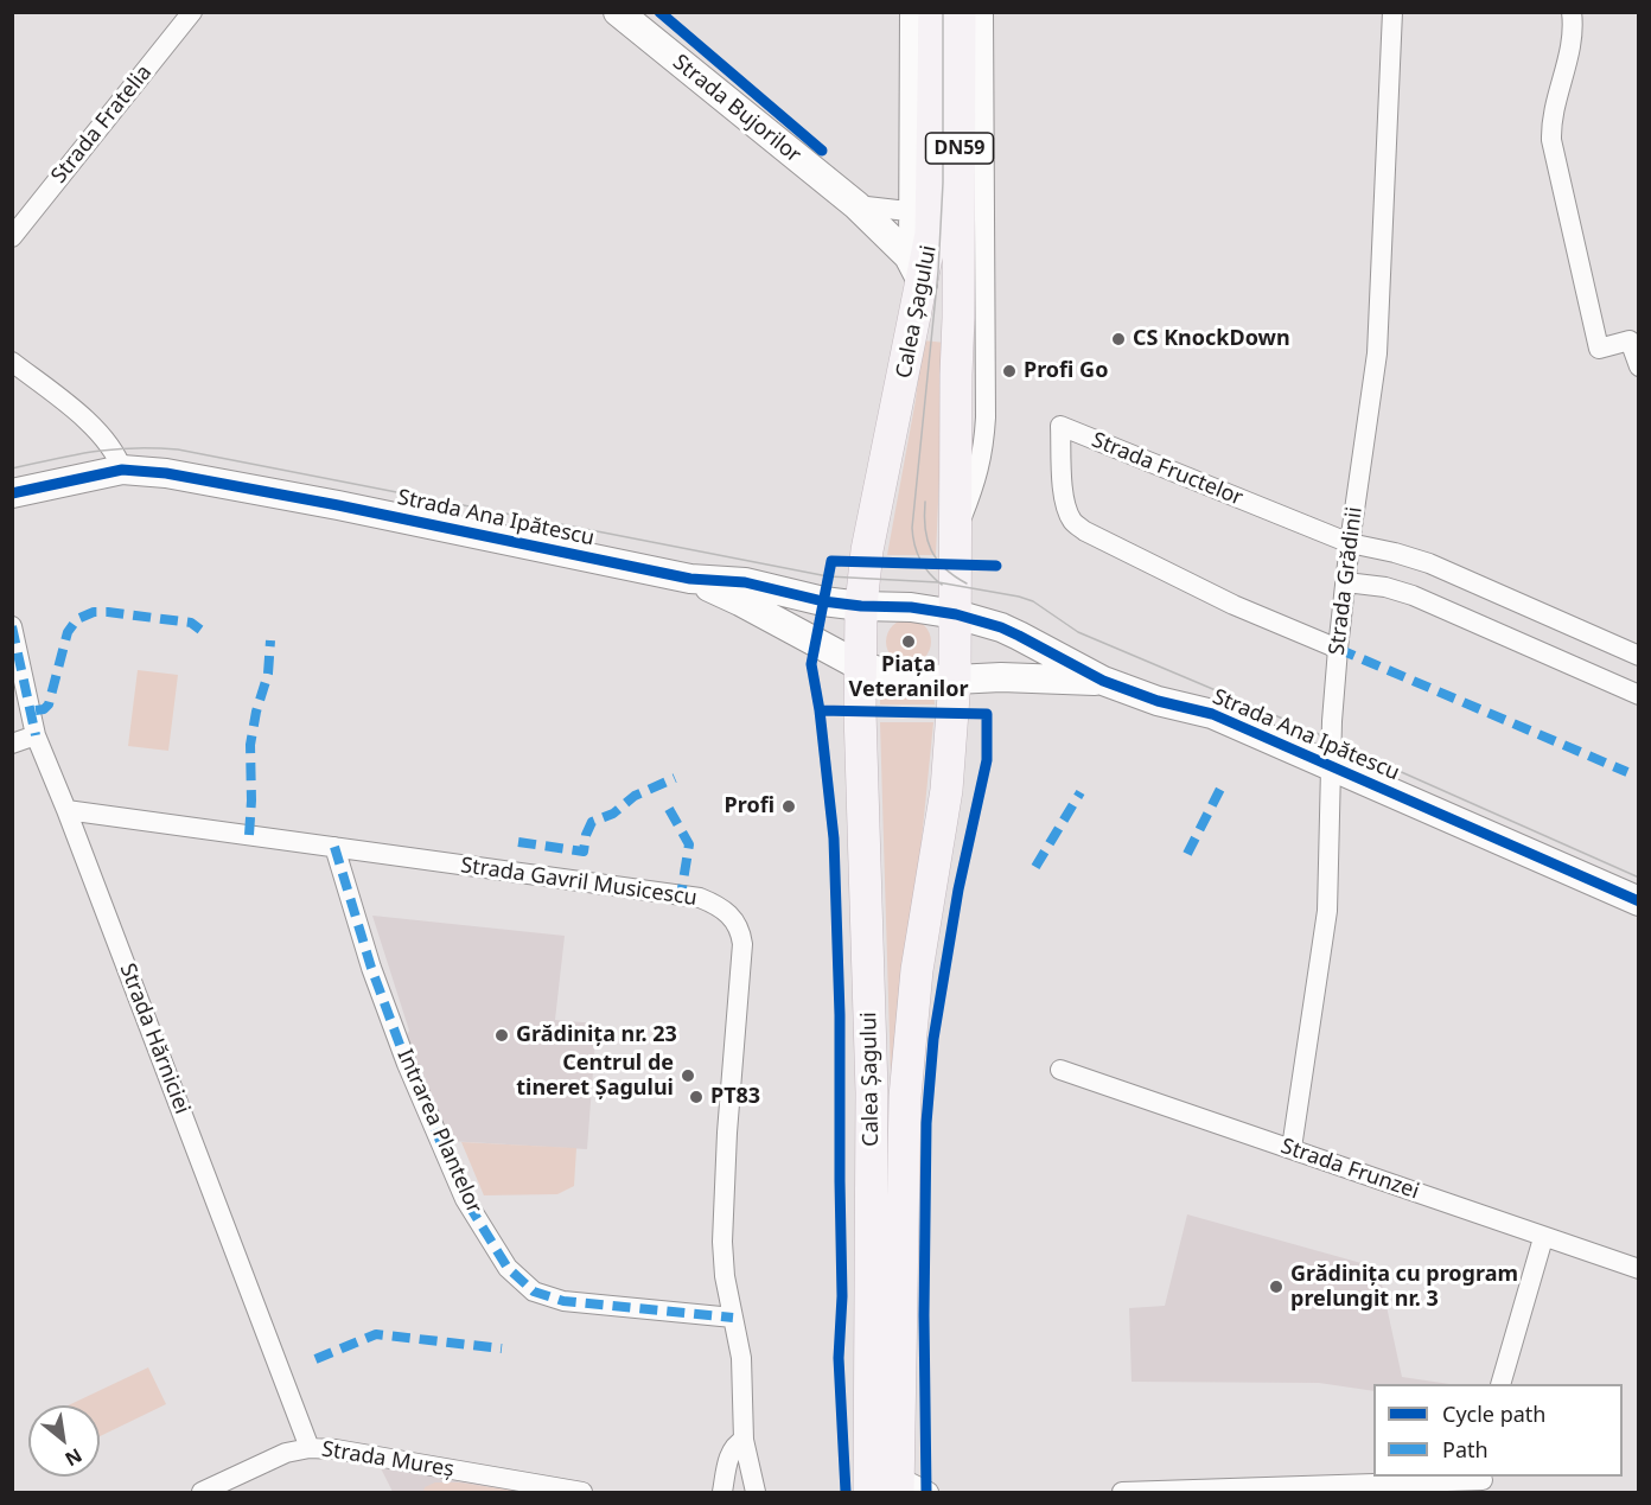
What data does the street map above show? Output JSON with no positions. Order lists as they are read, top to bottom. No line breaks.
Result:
{"streets":{"main road":["DN59","Calea Șagului"],"street":["Strada Bujorilor","Strada Fratelia","Strada Fructelor","Strada Ana Ipătescu","Strada Grădinii","Strada Gavril Musicescu","Strada Hărniciei","Intrarea Plantelor","Strada Frunzei","Strada Mureș"]},"crossings":[["Strada Bujorilor","Calea Șagului"],["DN59","Calea Șagului"],["DN59","Strada Ana Ipătescu"],["Calea Șagului","Strada Ana Ipătescu"],["Strada Fructelor","Strada Grădinii"],["Strada Ana Ipătescu","Strada Grădinii"],["Strada Grădinii","Strada Frunzei"],["Strada Gavril Musicescu","Strada Hărniciei"],["Strada Gavril Musicescu","Intrarea Plantelor"],["Strada Hărniciei","Strada Mureș"]],"places":["CS KnockDown","Profi Go","Piața Veteranilor","Profi","Grădinița nr. 23","Centrul de tineret Șagului","PT83","Grădinița cu program prelungit nr. 3"],"legend":["Cycle path","Path"],"north":"bottom right"}
